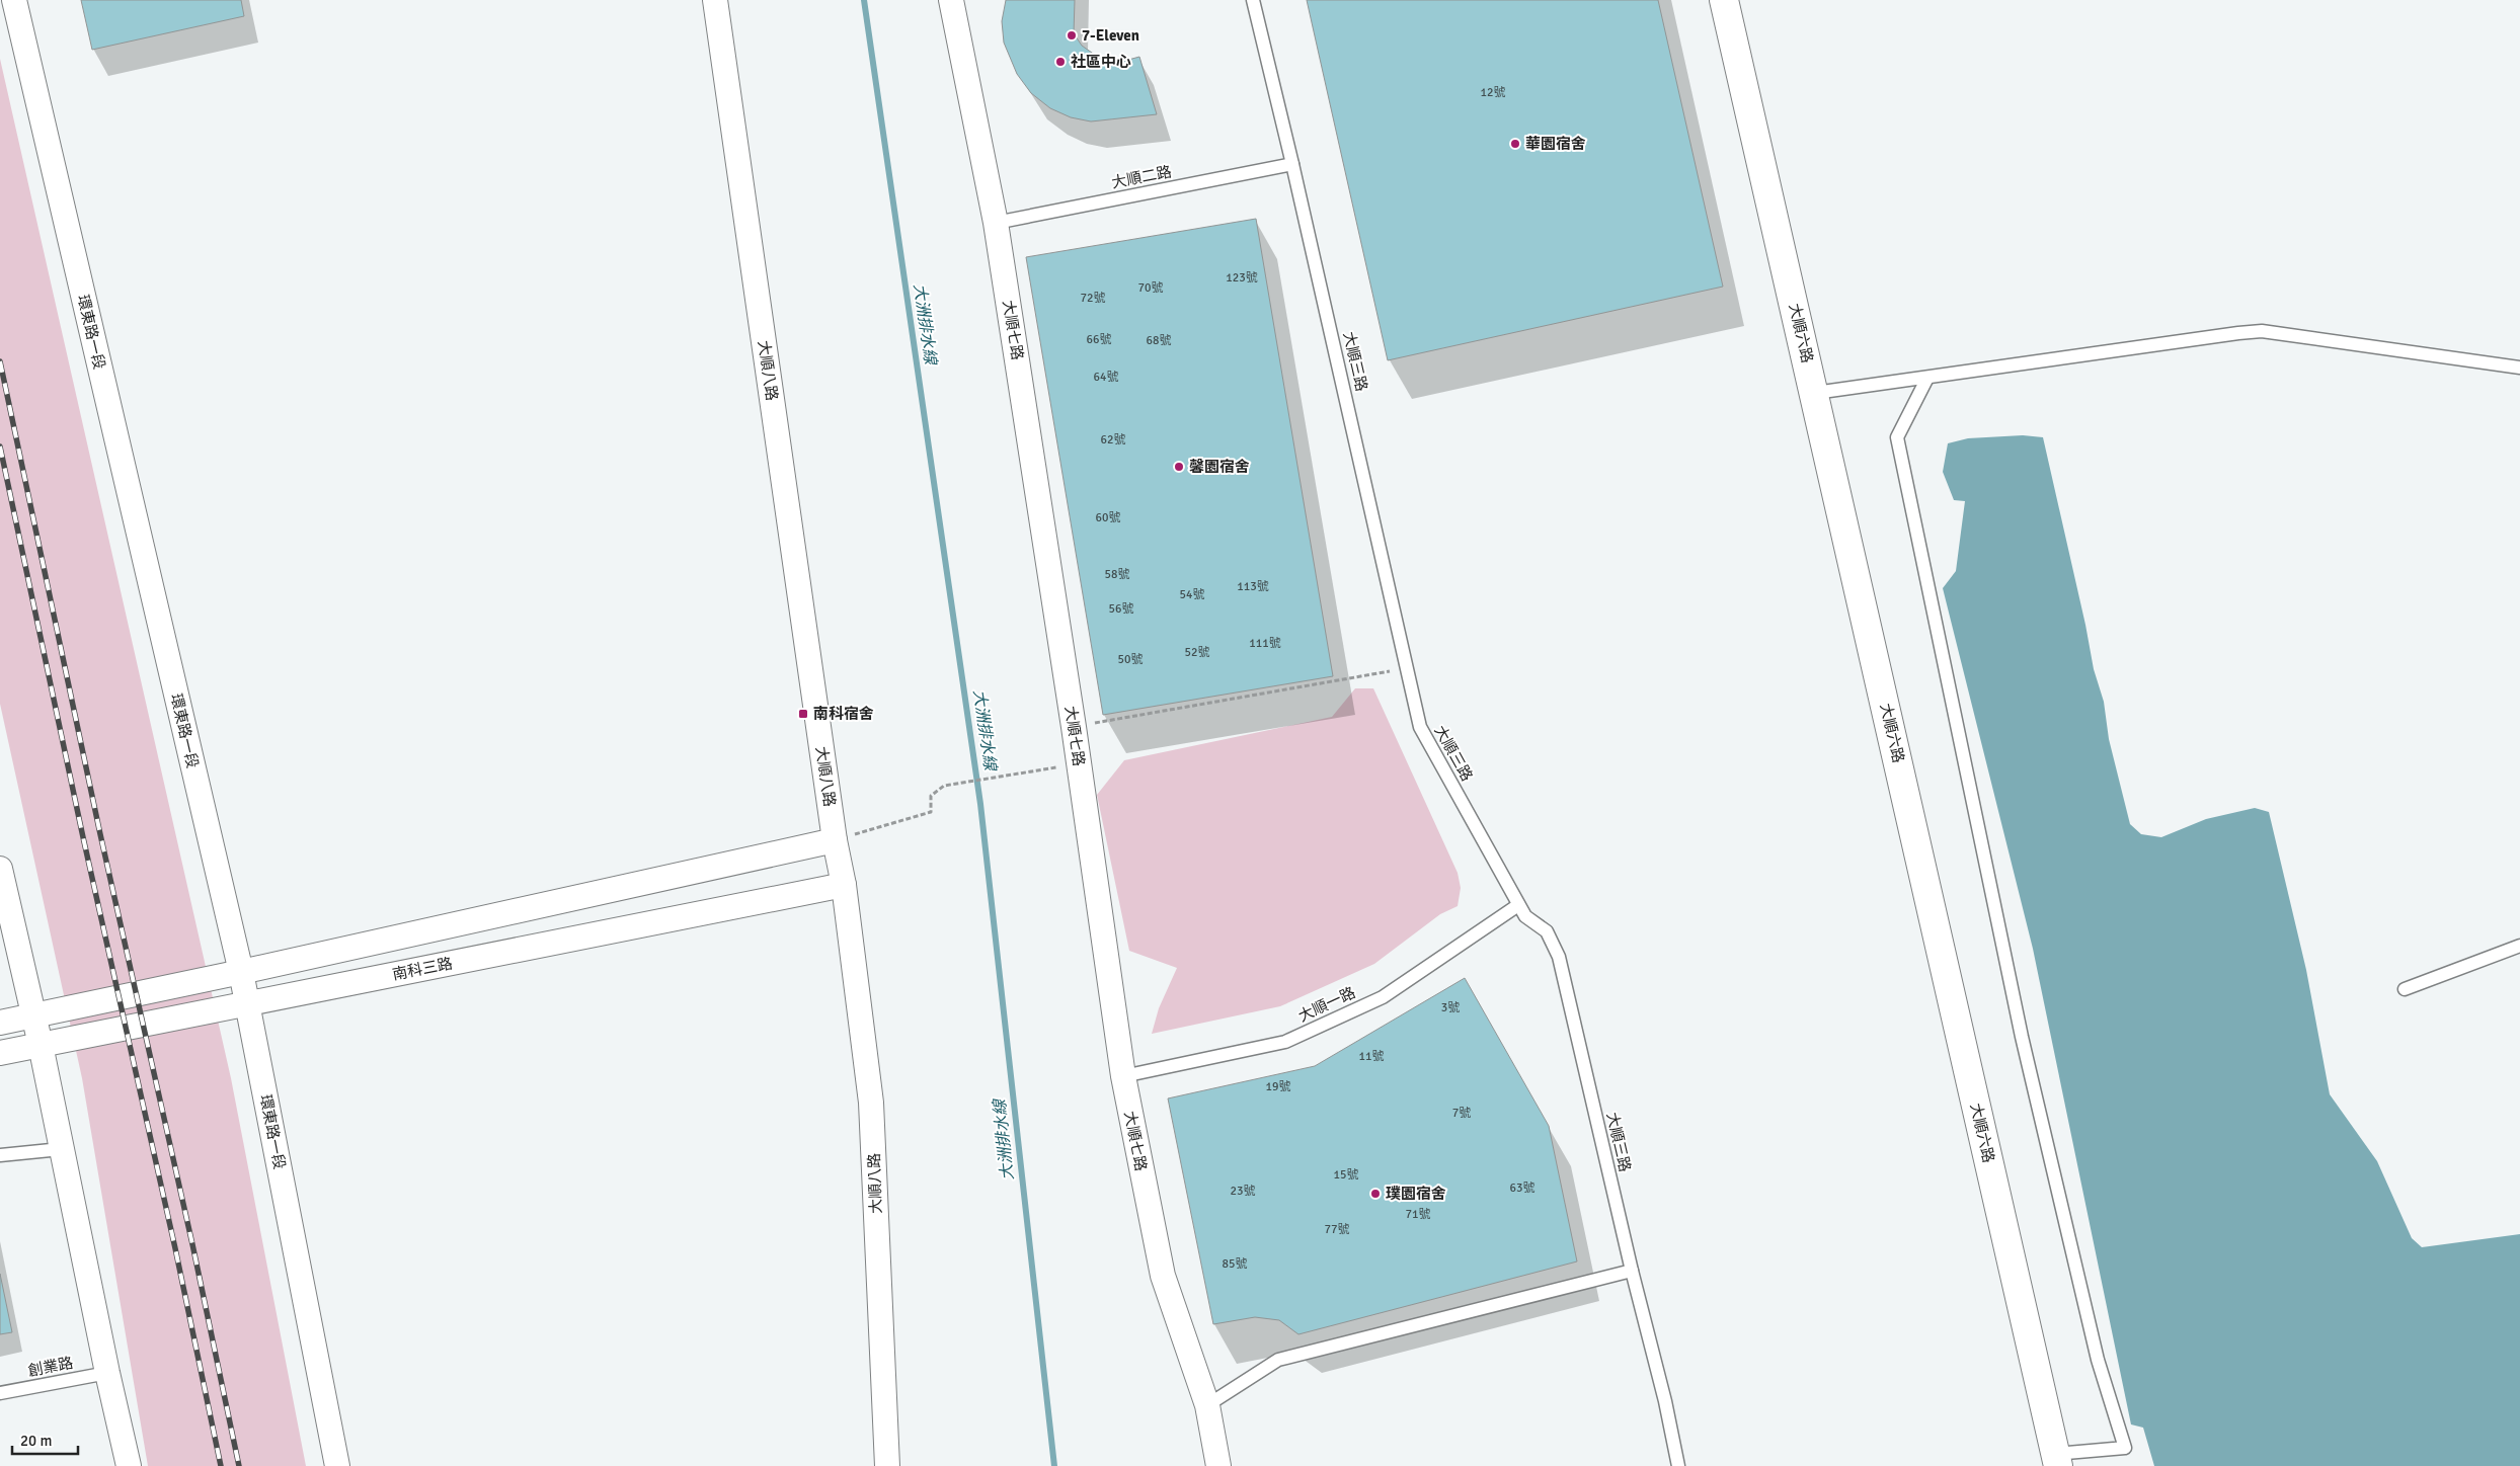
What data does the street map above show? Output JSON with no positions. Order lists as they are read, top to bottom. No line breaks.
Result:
{"streets":{"street":["大順七路","環東路一段","大順六路","大順八路","南科三路"],"lane":["大順二路","大順三路","大順一路","創業路"]},"crossings":[["大順二路","大順七路"],["大順二路","大順三路"],["大順七路","大順一路"],["環東路一段","南科三路"],["大順三路","大順一路"],["大順八路","南科三路"]],"water":["大洲排水線"],"places":{"other":["7-Eleven","社區中心","華園宿舍","馨園宿舍","璞園宿舍"],"transit":["南科宿舍"]},"house_numbers":["12號","123號","70號","72號","66號","68號","64號","62號","60號","58號","113號","54號","56號","111號","52號","50號","3號","11號","19號","7號","15號","63號","23號","71號","77號","85號"],"scale_bar":"20 m"}
